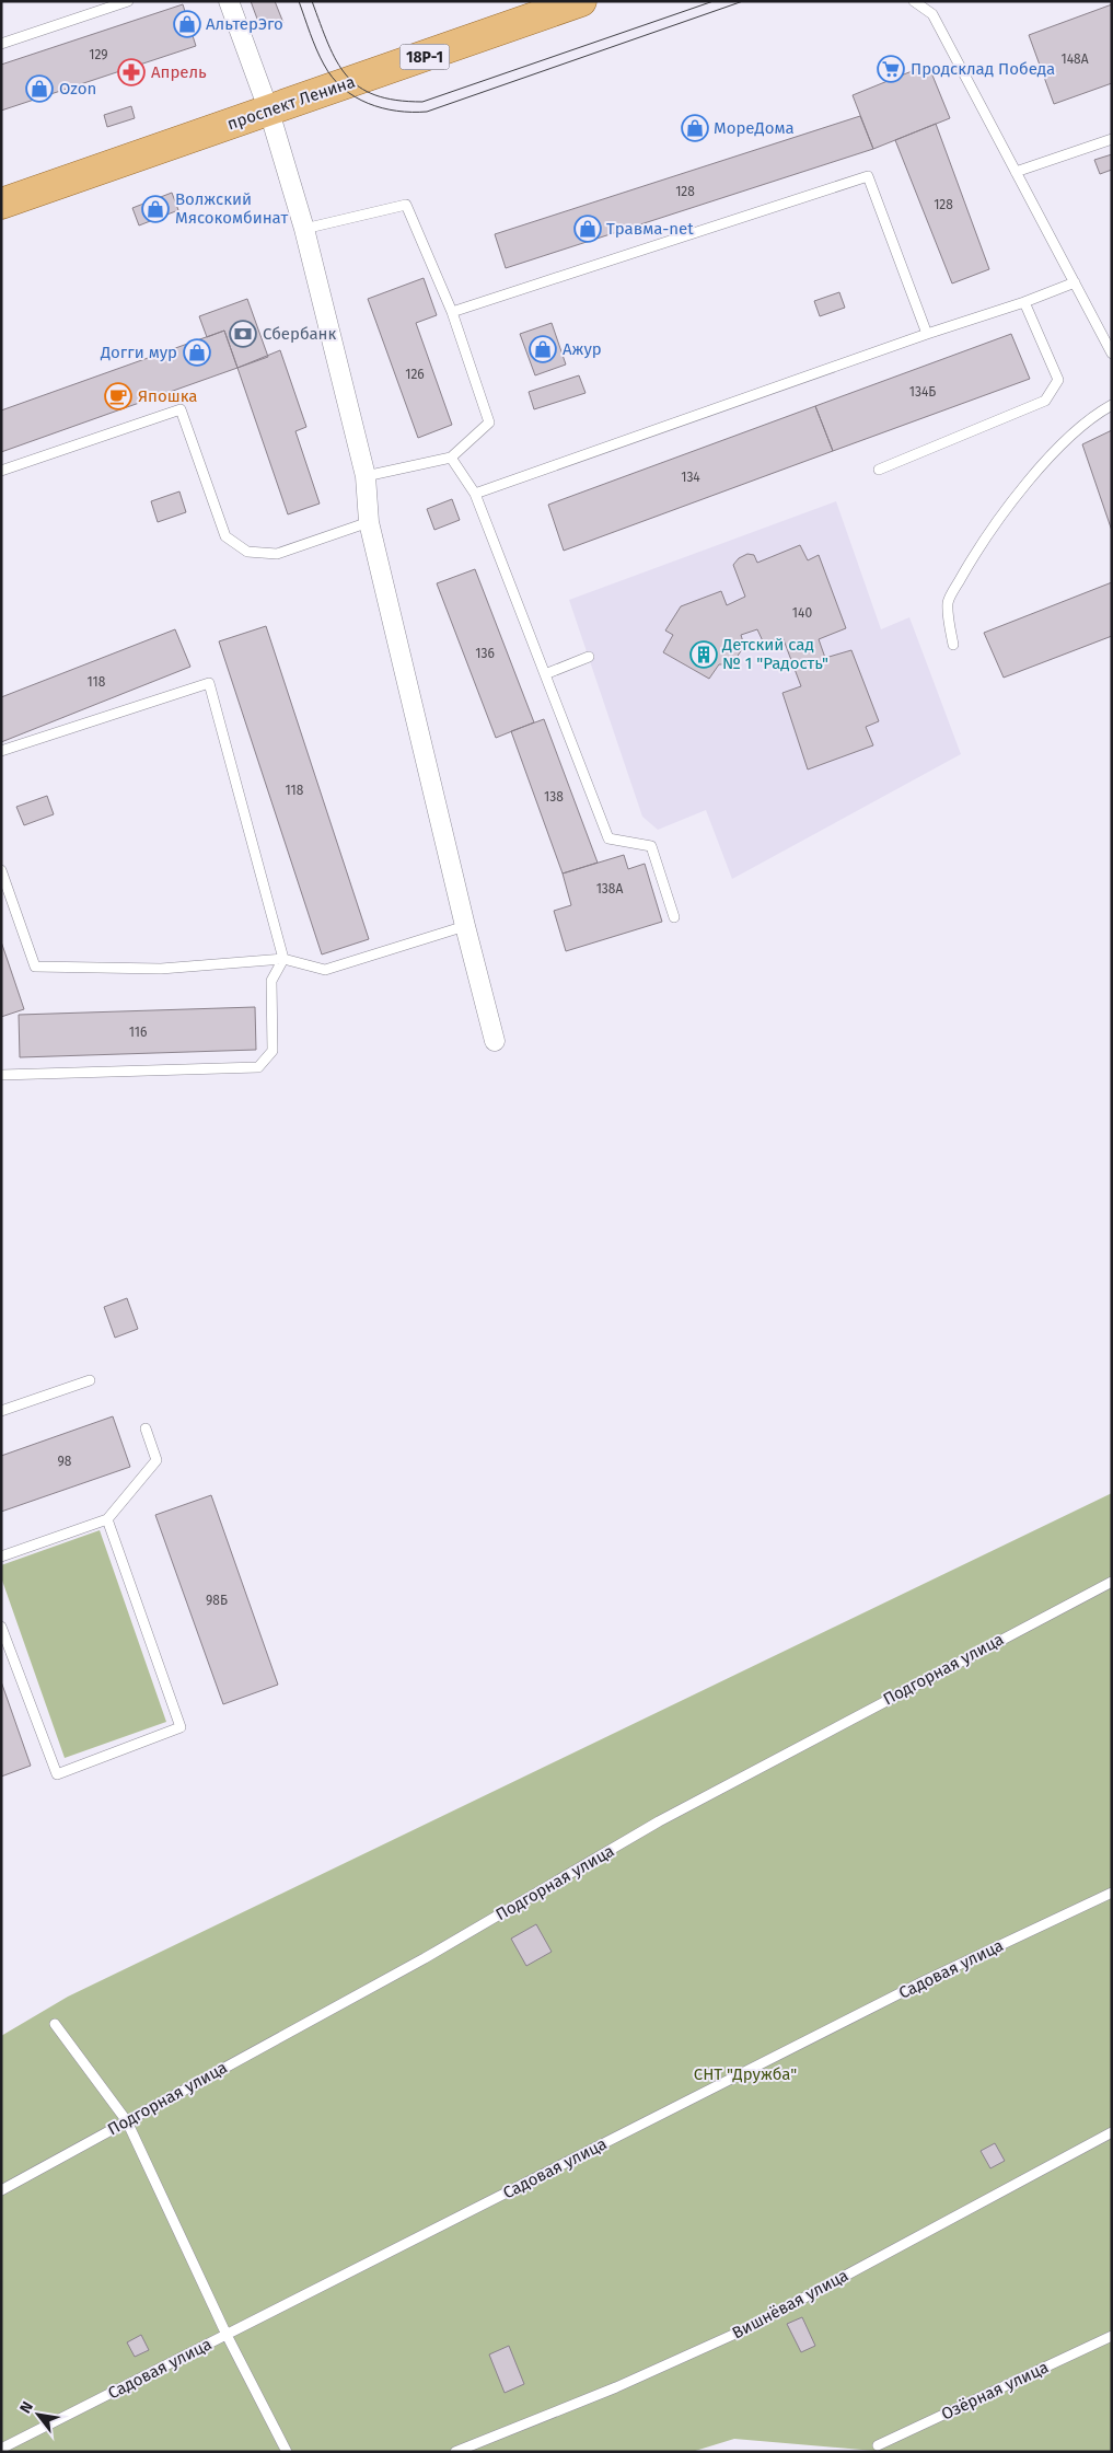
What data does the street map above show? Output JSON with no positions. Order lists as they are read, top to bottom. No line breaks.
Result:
{"streets":{"main road":["18Р-1","проспект Ленина"],"lane":["Подгорная улица","Садовая улица","Вишнёвая улица","Озёрная улица"]},"parks":["СНТ \"Дружба\""],"places":{"shop":["АльтерЭго","Ozon","МореДома","Волжский Мясокомбинат","Травма-net","Ажур","Догги мур"],"supermarket":["Продсклад Победа"],"pharmacy":["Апрель"],"bank":["Сбербанк"],"cafe":["Япошка"],"building":["Детский сад № 1 \"Радость\""]},"house_numbers":["129","148А","128","128","126","134Б","134","140","136","118","118","138","138А","116","98","98Б"],"north":"top left"}
